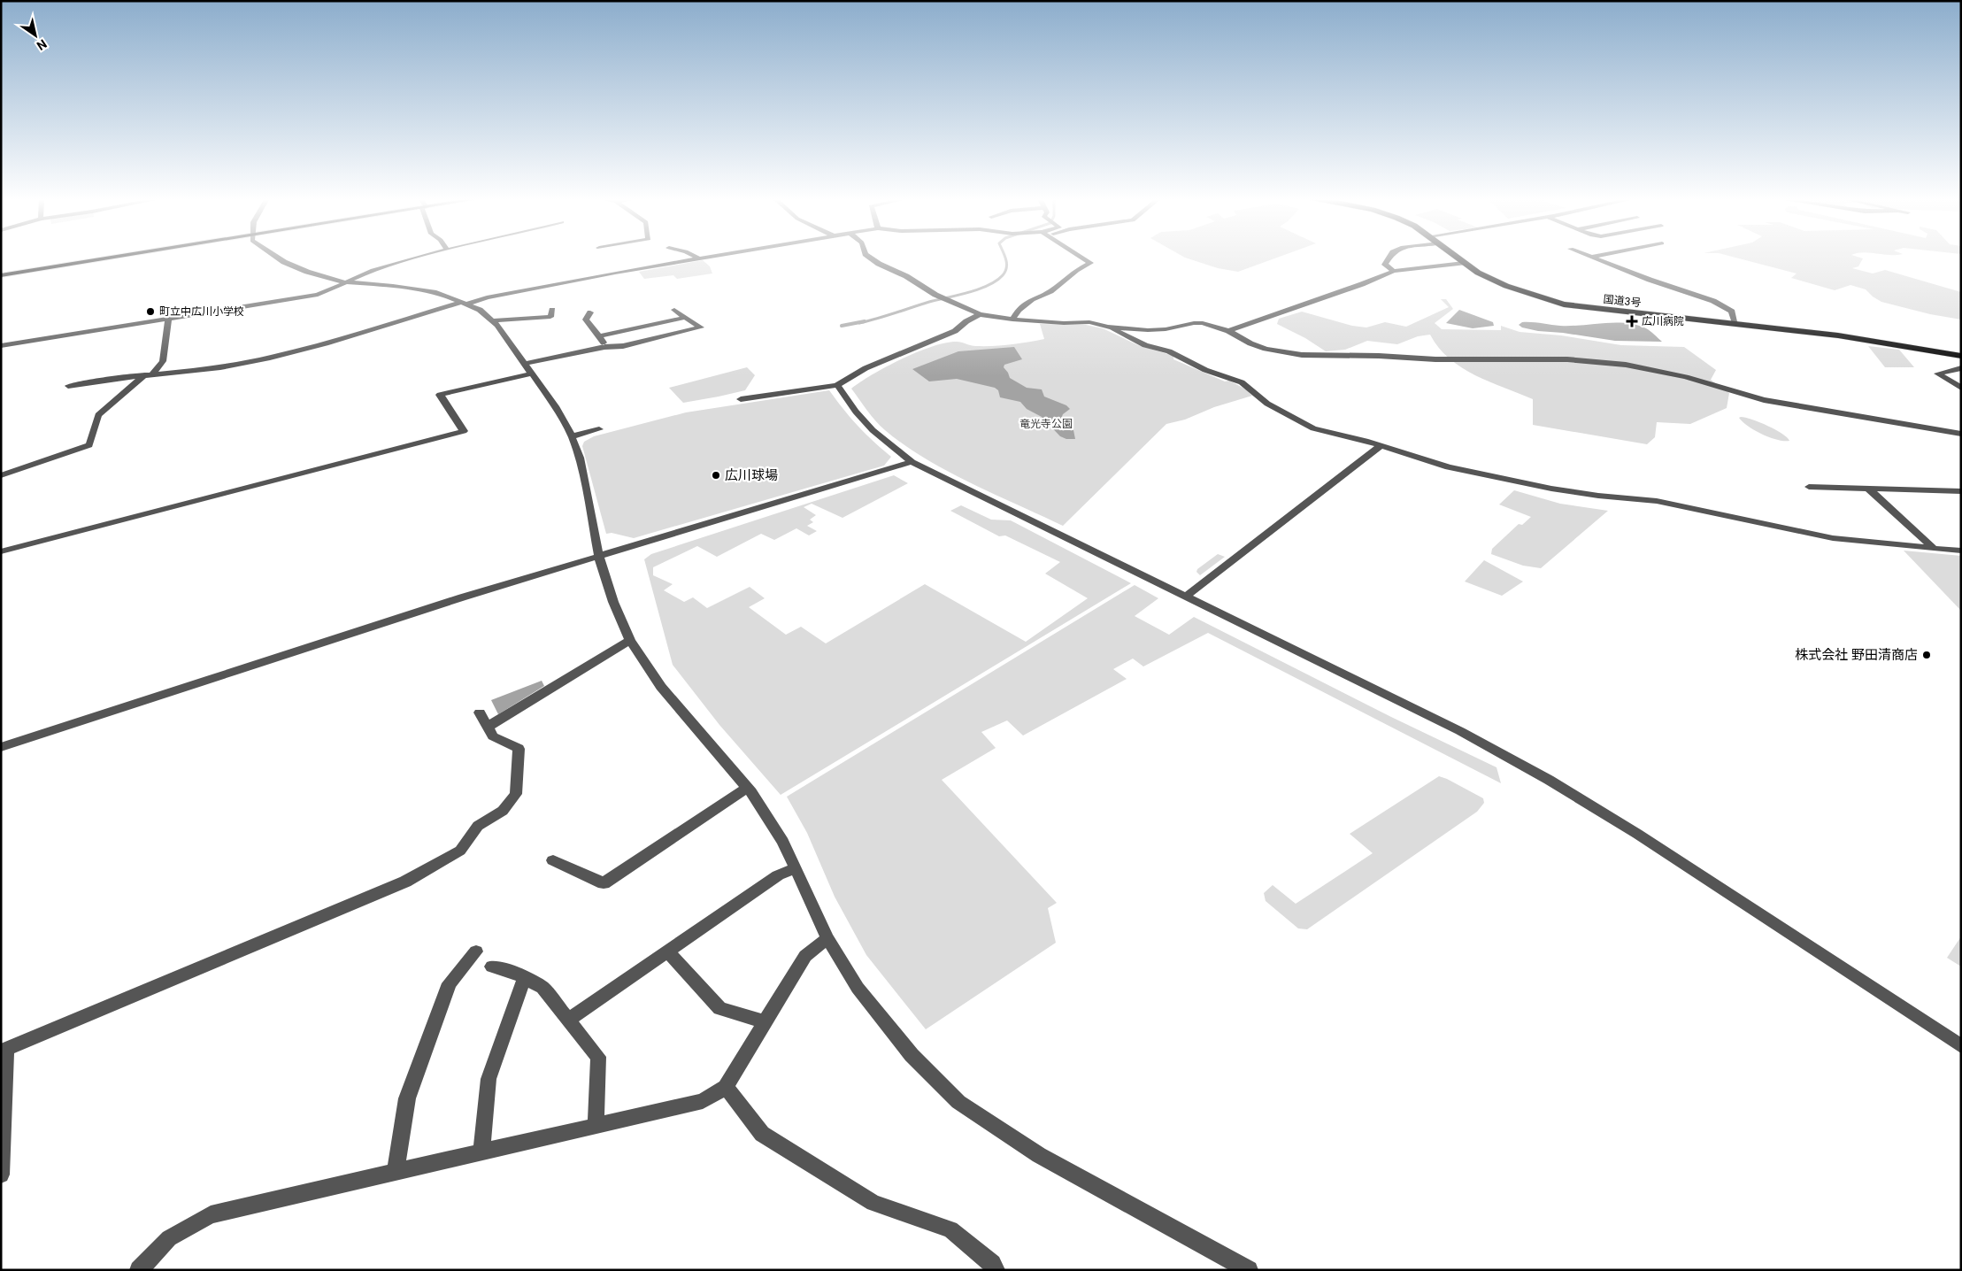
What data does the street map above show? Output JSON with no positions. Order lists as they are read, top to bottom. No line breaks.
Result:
{"streets":{"highway":["国道3号"]},"parks":["竜光寺公園"],"places":{"other":["町立中広川小学校","広川球場","株式会社 野田清商店"],"health":["広川病院"]},"north":"bottom right"}
